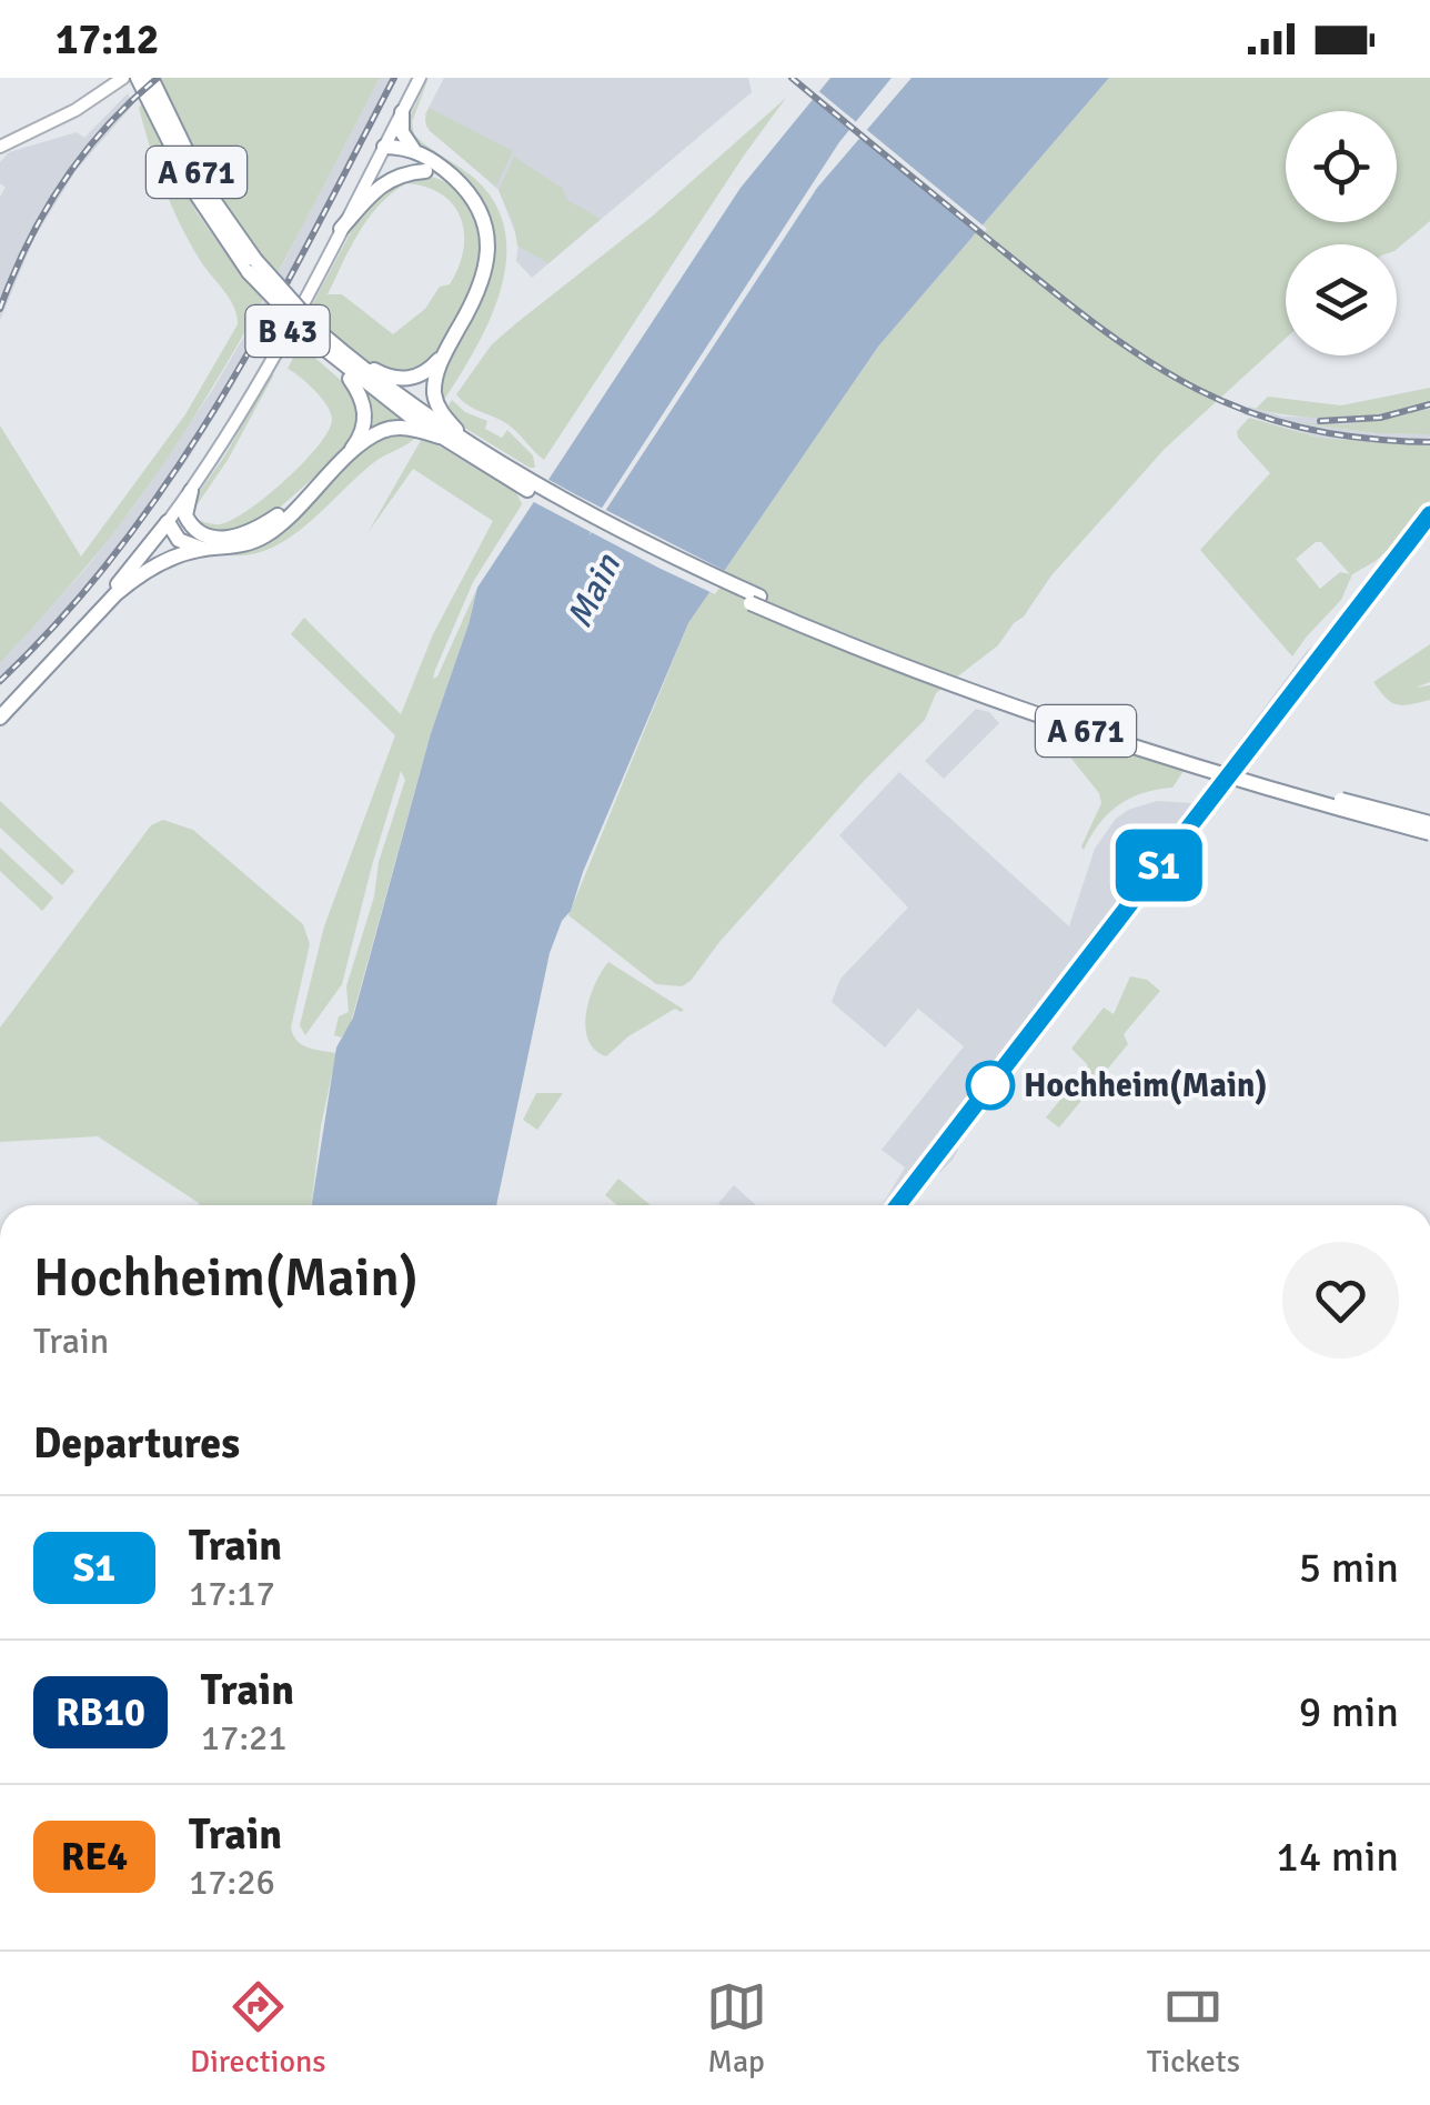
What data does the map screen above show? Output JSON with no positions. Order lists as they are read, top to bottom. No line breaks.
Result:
{"streets":{"highway":["A 671","B 43"]},"water":["Main"],"places":["Hochheim(Main)"],"page":{"status":"17:12","on_map":"S1","heading":[["Hochheim(Main)","Train"],"Departures"],"list":[{"mark":"S1","name":"Train","note":"17:17","value":"5 min"},{"mark":"RB10","name":"Train","note":"17:21","value":"9 min"},{"mark":"RE4","name":"Train","note":"17:26","value":"14 min"}],"tabs":["Directions","Map","Tickets"]}}
